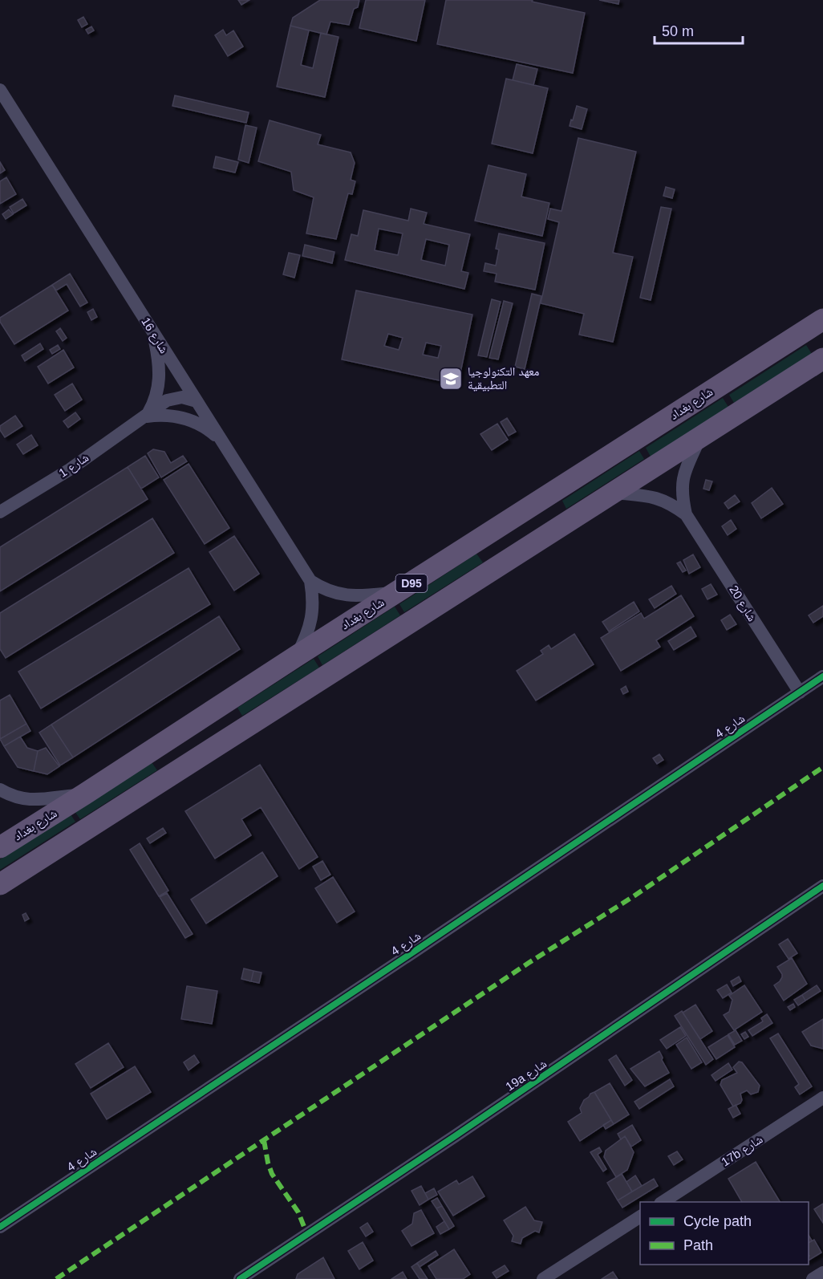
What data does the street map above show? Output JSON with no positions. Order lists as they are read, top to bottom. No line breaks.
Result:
{"streets":{"main road":["شارع بغداد","D95"],"street":["شارع 16","شارع 1","شارع 20","شارع 4","19a شارع","17b شارع"]},"crossings":[["شارع 16","شارع بغداد"],["شارع 16","شارع 1"],["D95","شارع 20"],["شارع 20","شارع 4"]],"places":{"school or university":["معهد التكنولوجيا التطبيقية"]},"legend":["Cycle path","Path"],"scale_bar":"50 m"}
